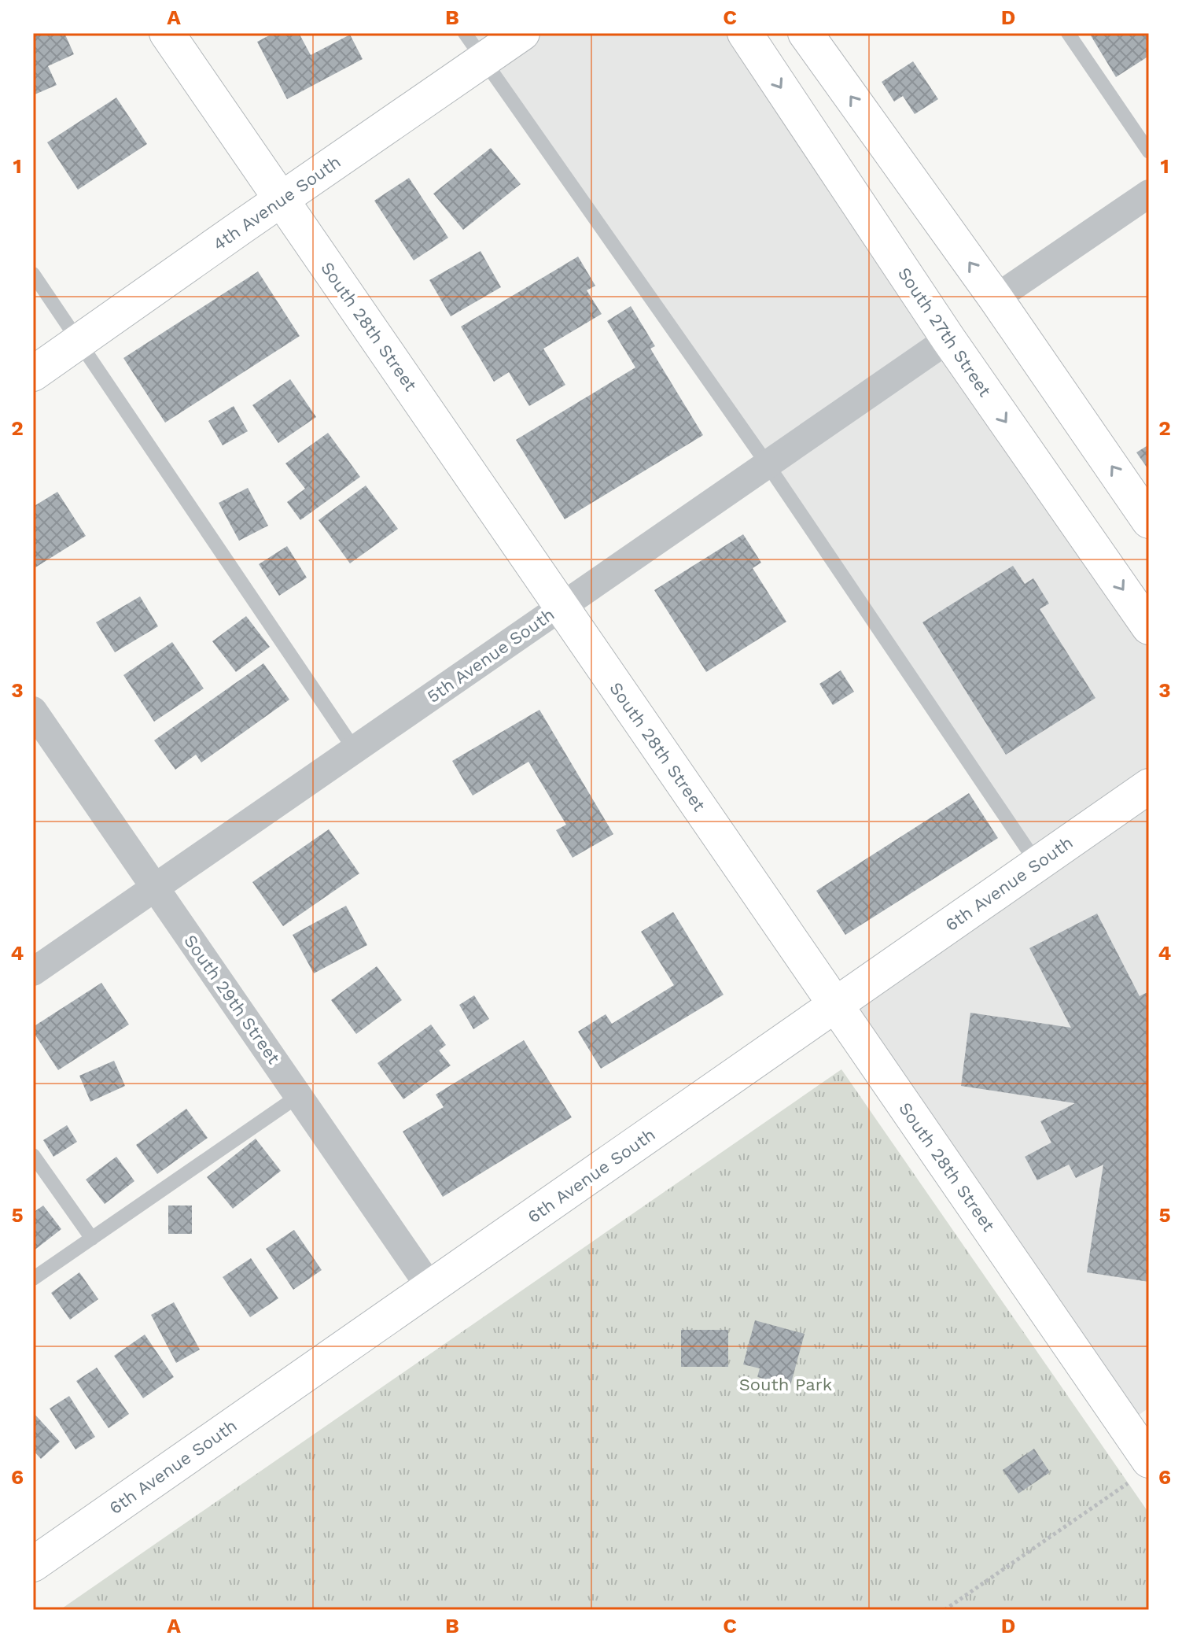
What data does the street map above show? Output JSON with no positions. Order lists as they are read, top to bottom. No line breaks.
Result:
{"streets":{"street":["4th Avenue South","South 28th Street","South 27th Street","5th Avenue South","6th Avenue South","South 29th Street"]},"crossings":[["4th Avenue South","South 28th Street"],["South 28th Street","5th Avenue South"],["South 28th Street","6th Avenue South"],["South 27th Street","5th Avenue South"],["5th Avenue South","South 29th Street"],["6th Avenue South","South 29th Street"]],"parks":["South Park"],"grid":{"columns":["A","B","C","D"],"rows":["1","2","3","4","5","6"]}}
